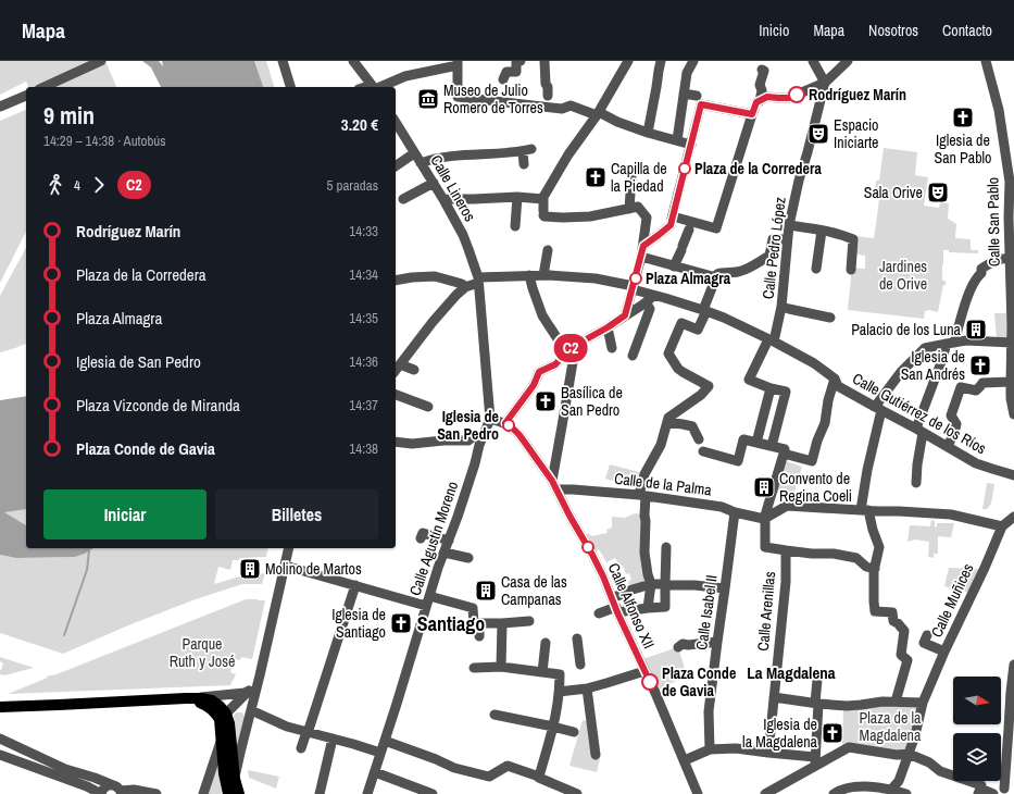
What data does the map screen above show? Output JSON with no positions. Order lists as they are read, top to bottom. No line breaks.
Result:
{"streets":{"street":["Calle Lineros","Calle San Pablo","Calle Pedro López","Calle Gutiérrez de los Ríos","Calle de la Palma","Calle Agustín Moreno","Calle Muñices","Calle Alfonso XII","Calle Arenillas","Calle Isabel II"]},"crossings":[["Calle Lineros","Calle Gutiérrez de los Ríos"],["Calle Lineros","Calle Agustín Moreno"],["Calle Pedro López","Calle Gutiérrez de los Ríos"],["Calle de la Palma","Calle Alfonso XII"],["Calle de la Palma","Calle Isabel II"]],"districts":["Santiago","La Magdalena"],"parks":["Jardines de Orive","Parque Ruth y José","Plaza de la Magdalena"],"places":{"other":["Rodríguez Marín","Plaza de la Corredera","Plaza Almagra","Iglesia de San Pedro","Plaza Conde de Gavia"],"museum":["Museo de Julio Romero de Torres"],"church":["Iglesia de San Pablo","Capilla de la Piedad","Iglesia de San Andrés","Basílica de San Pedro","Iglesia de Santiago","Iglesia de la Magdalena"],"theatre":["Espacio Iniciarte","Sala Orive"],"building":["Palacio de los Luna","Convento de Regina Coeli","Molino de Martos","Casa de las Campanas"]},"lines":["bus line C2"],"north":"right","page":{"header":"Mapa","nav":["Inicio","Mapa","Nosotros","Contacto"],"on_map":"C2","heading":["9 min","14:29 – 14:38 · Autobús","3.20 €"],"legs":["4","C2","5 paradas"],"list":[{"name":"Rodríguez Marín","value":"14:33"},{"name":"Plaza de la Corredera","value":"14:34"},{"name":"Plaza Almagra","value":"14:35"},{"name":"Iglesia de San Pedro","value":"14:36"},{"name":"Plaza Vizconde de Miranda","value":"14:37"},{"name":"Plaza Conde de Gavia","value":"14:38"}],"buttons":["Iniciar","Billetes"]}}
